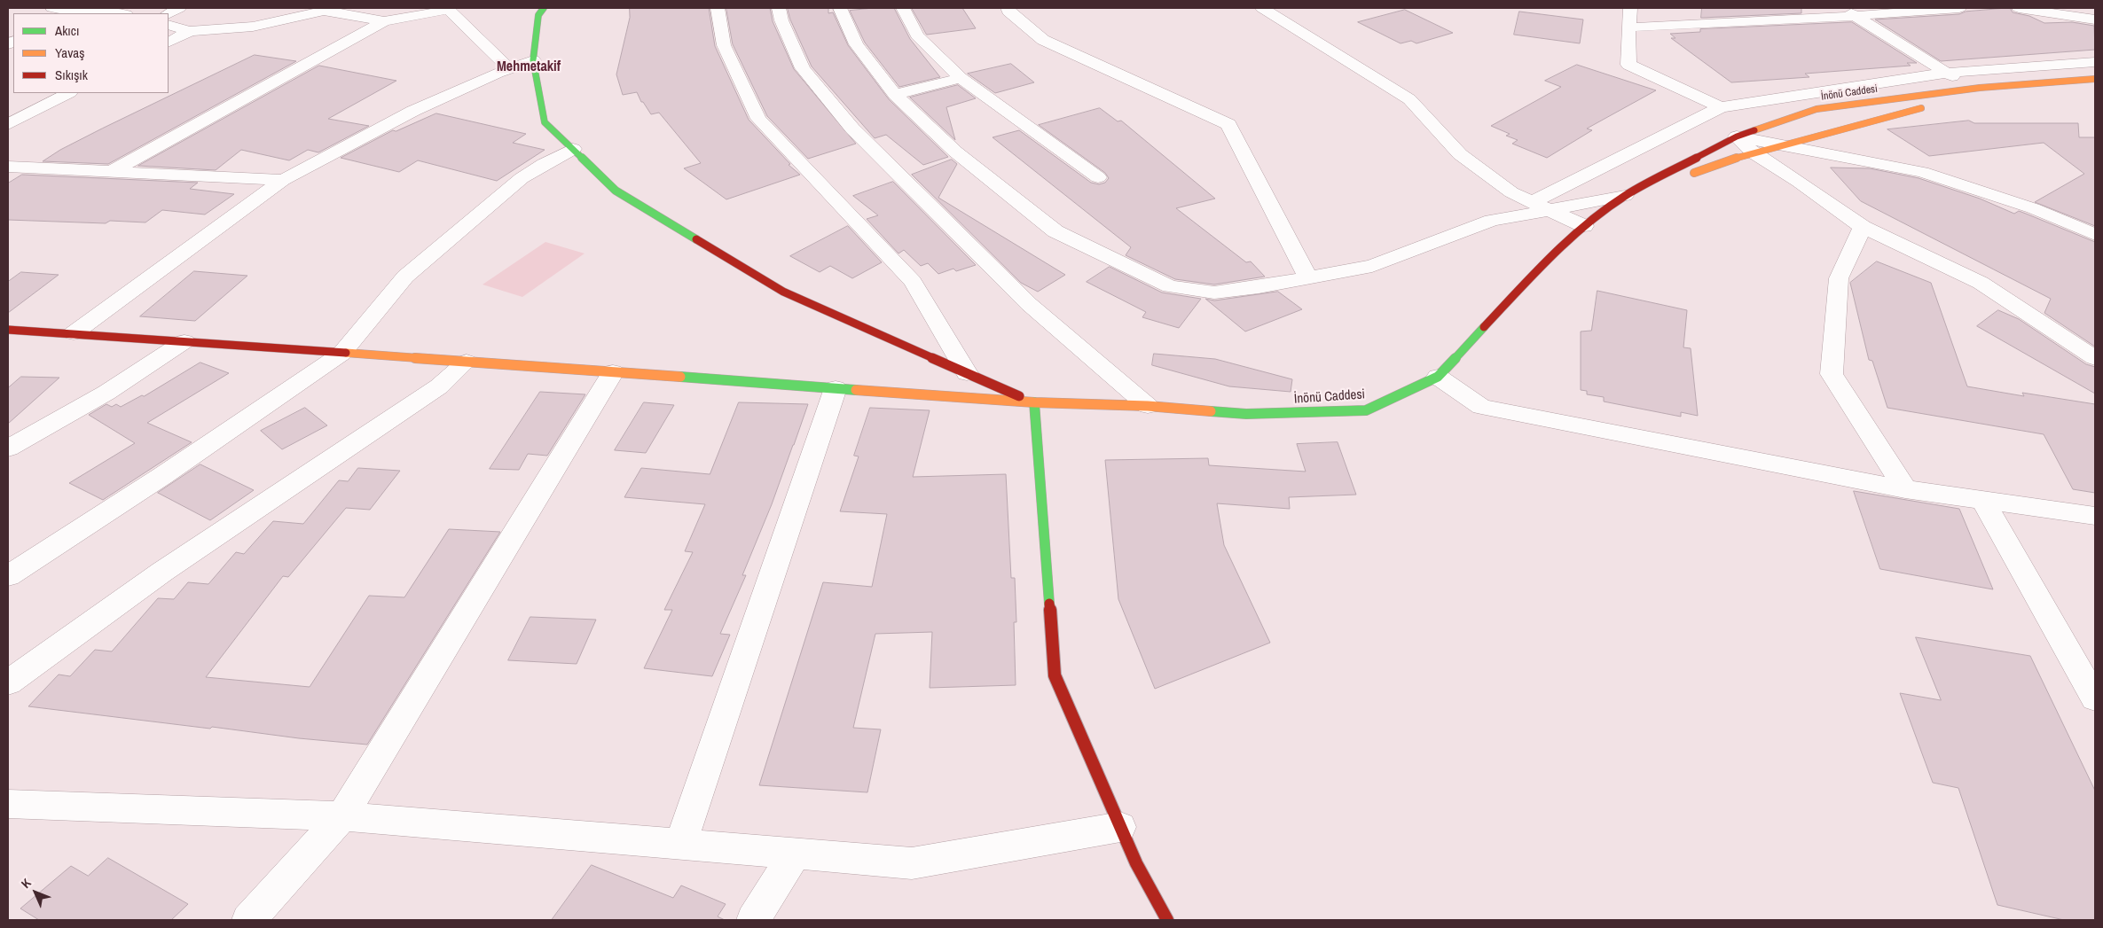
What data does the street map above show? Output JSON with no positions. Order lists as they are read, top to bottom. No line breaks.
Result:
{"streets":{"main road":["İnönü Caddesi"]},"districts":["Mehmetakif"],"legend":["Akıcı","Yavaş","Sıkışık"],"north":"top left"}
